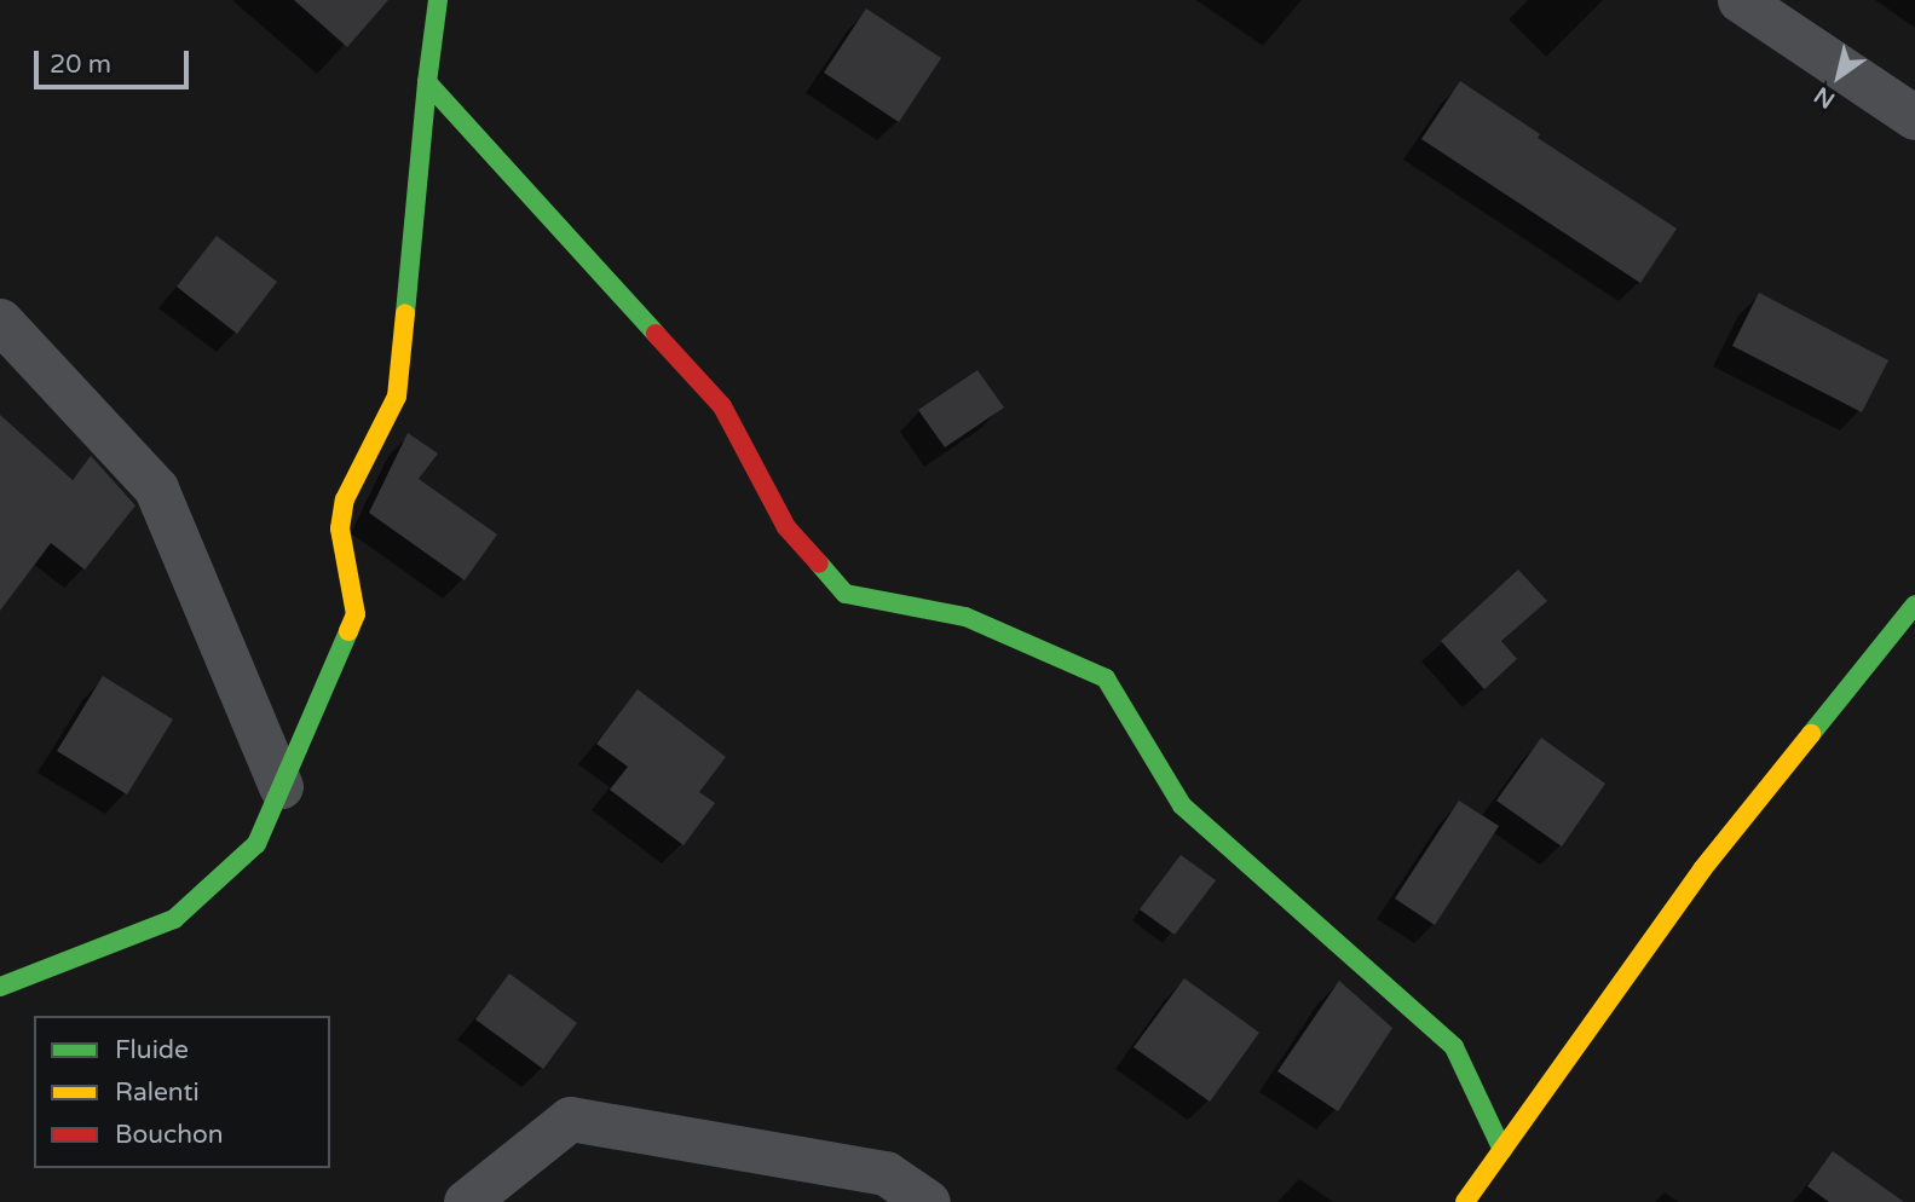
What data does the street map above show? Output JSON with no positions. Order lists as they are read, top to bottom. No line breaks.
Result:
{"legend":["Fluide","Ralenti","Bouchon"],"scale_bar":"20 m","north":"bottom left"}
